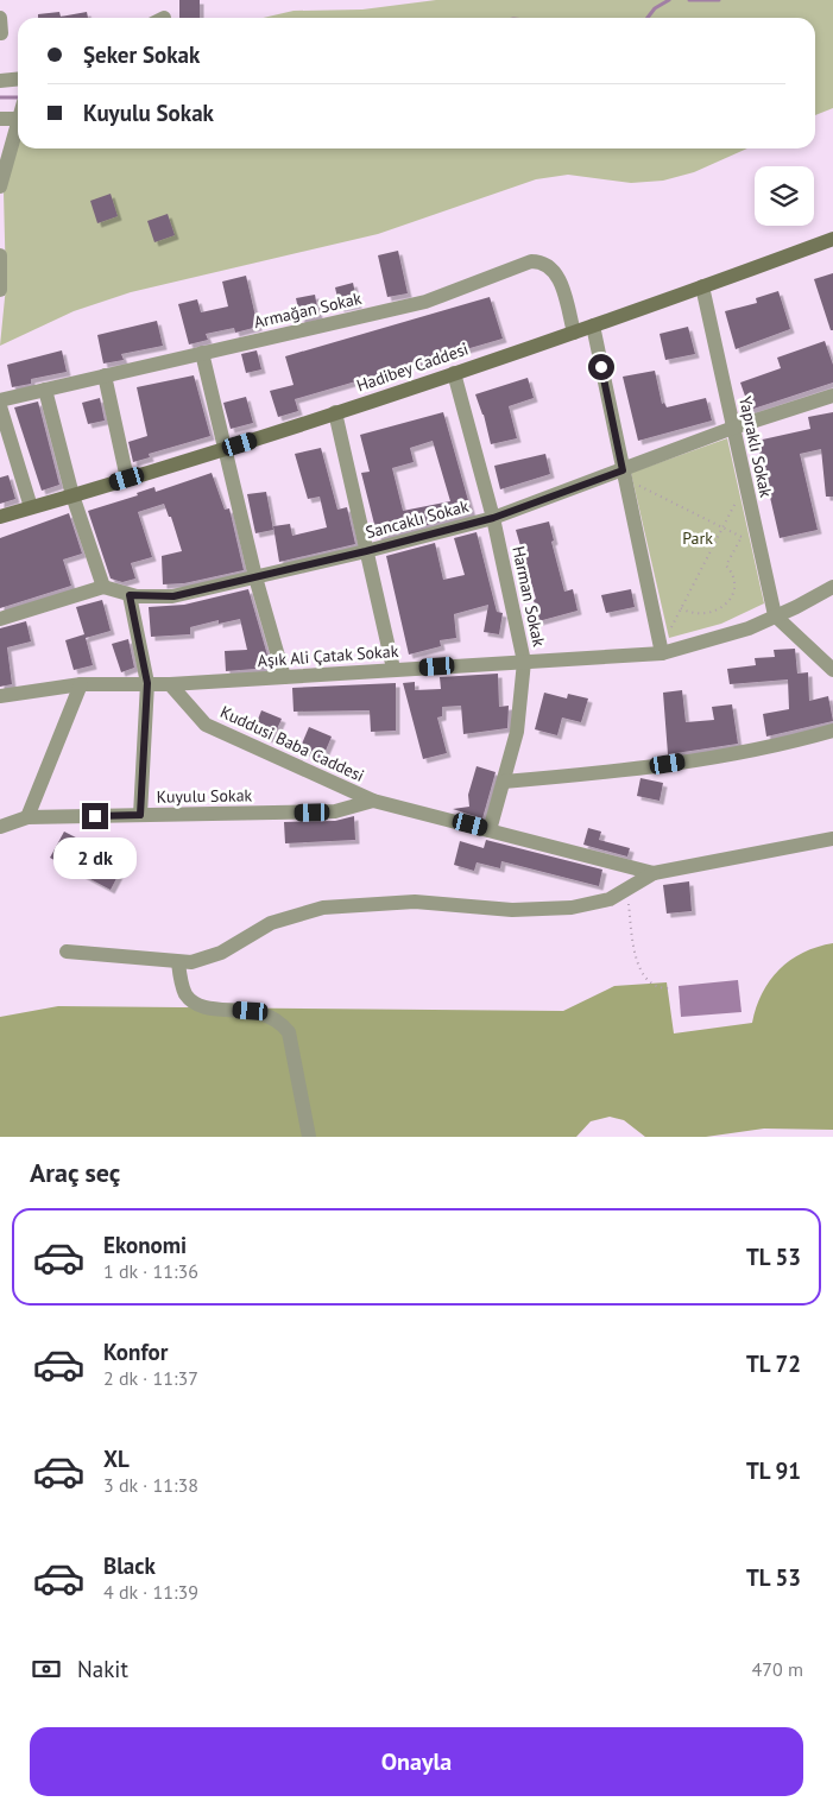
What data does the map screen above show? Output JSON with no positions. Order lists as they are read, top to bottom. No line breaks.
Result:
{"streets":{"main road":["Hadibey Caddesi"],"street":["Armağan Sokak","Yapraklı Sokak","Sancaklı Sokak","Harman Sokak","Aşık Ali Çatak Sokak","Kuddusi Baba Caddesi","Kuyulu Sokak"]},"crossings":[["Armağan Sokak","Hadibey Caddesi"],["Hadibey Caddesi","Yapraklı Sokak"],["Hadibey Caddesi","Harman Sokak"],["Yapraklı Sokak","Sancaklı Sokak"],["Yapraklı Sokak","Aşık Ali Çatak Sokak"],["Sancaklı Sokak","Harman Sokak"],["Harman Sokak","Aşık Ali Çatak Sokak"],["Harman Sokak","Kuddusi Baba Caddesi"],["Aşık Ali Çatak Sokak","Kuddusi Baba Caddesi"],["Kuddusi Baba Caddesi","Kuyulu Sokak"]],"parks":["Park"],"page":{"banner":["Şeker Sokak","Kuyulu Sokak"],"bubble":"2 dk","heading":"Araç seç","list":[{"name":"Ekonomi","note":"1 dk · 11:36","value":"TL 53"},{"name":"Konfor","note":"2 dk · 11:37","value":"TL 72"},{"name":"XL","note":"3 dk · 11:38","value":"TL 91"},{"name":"Black","note":"4 dk · 11:39","value":"TL 53"}],"pay":["Nakit","470 m"],"buttons":"Onayla"}}
